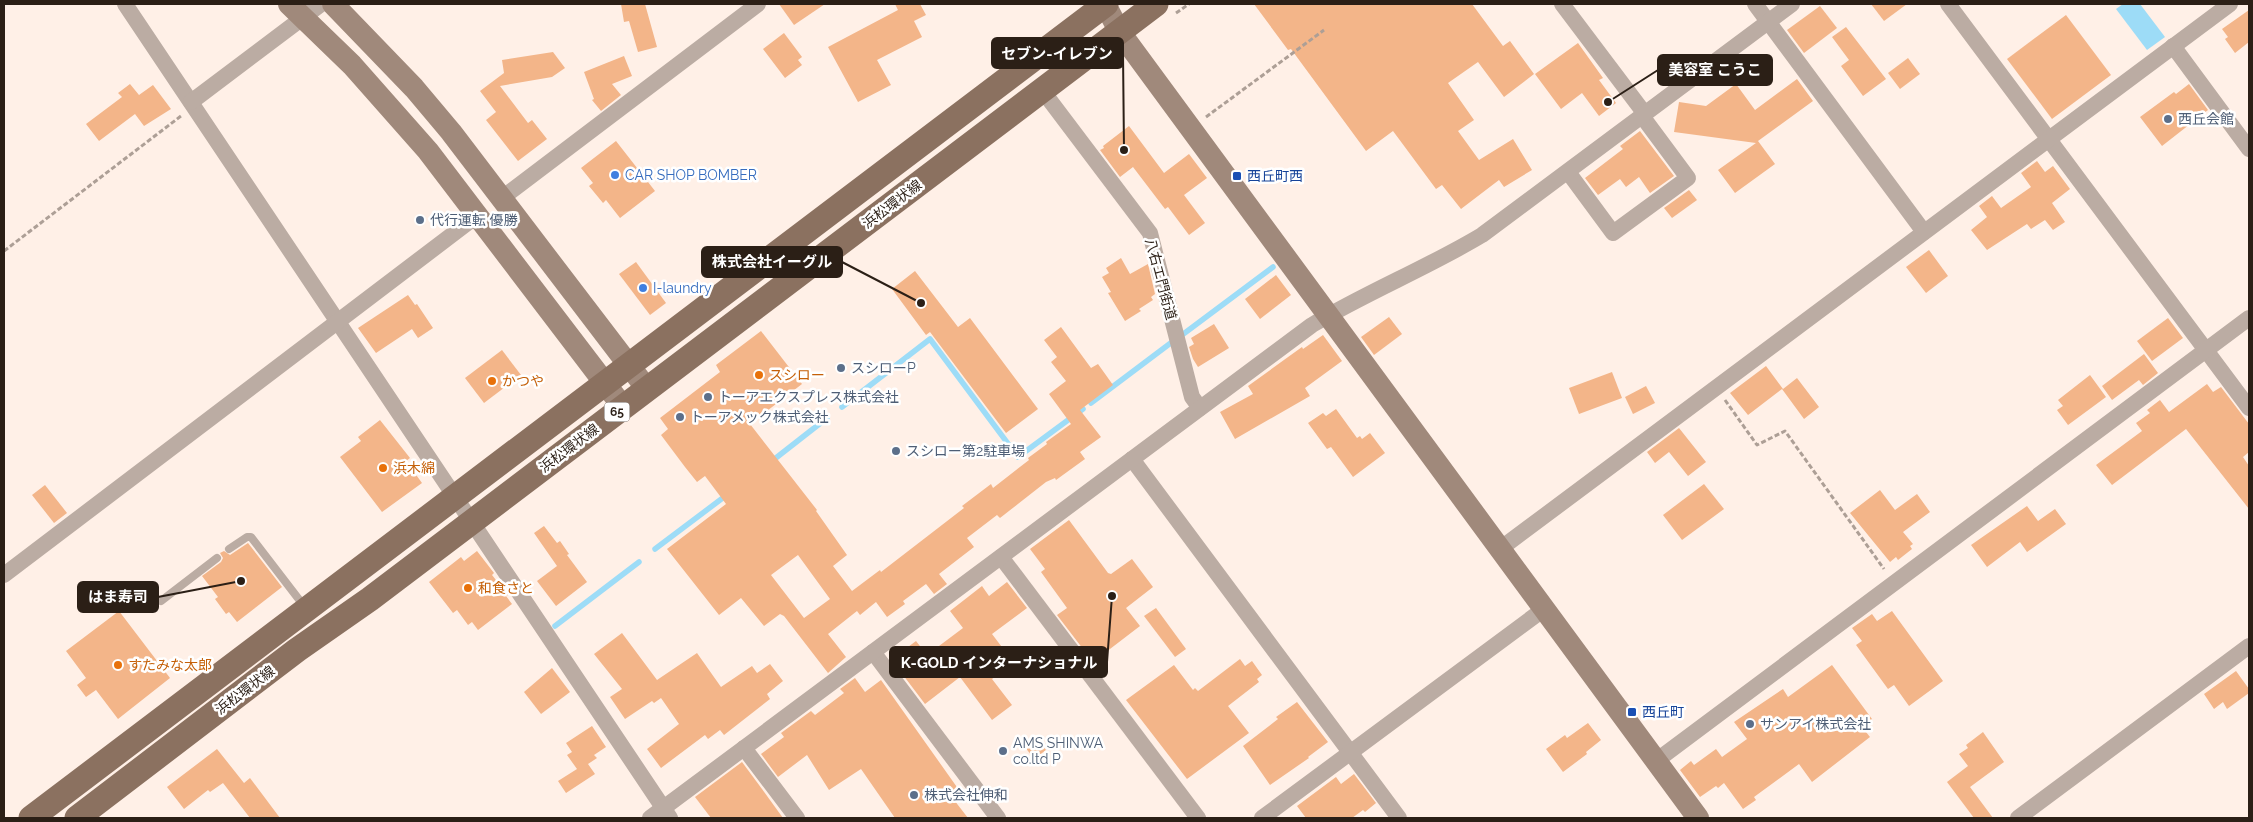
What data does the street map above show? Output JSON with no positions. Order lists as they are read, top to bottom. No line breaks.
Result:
{"streets":{"main road":["浜松環状線","65"],"street":["八右エ門街道"]},"crossings":[["浜松環状線","八右エ門街道"]],"places":{"other":["美容室 こうこ","西丘会館","セブン-イレブン","CAR SHOP BOMBER","代行運転 優勝","I-laundry","株式会社イーグル","スシローP","スシロー","かつや","トーアエクスプレス株式会社","トーアメック株式会社","スシロー第2駐車場","浜木綿","はま寿司","和食さと","K-GOLD インターナショナル","すたみな太郎","サンアイ株式会社","AMS SHINWA co.ltd P","株式会社伸和"],"transit":["西丘町西","西丘町"]}}
